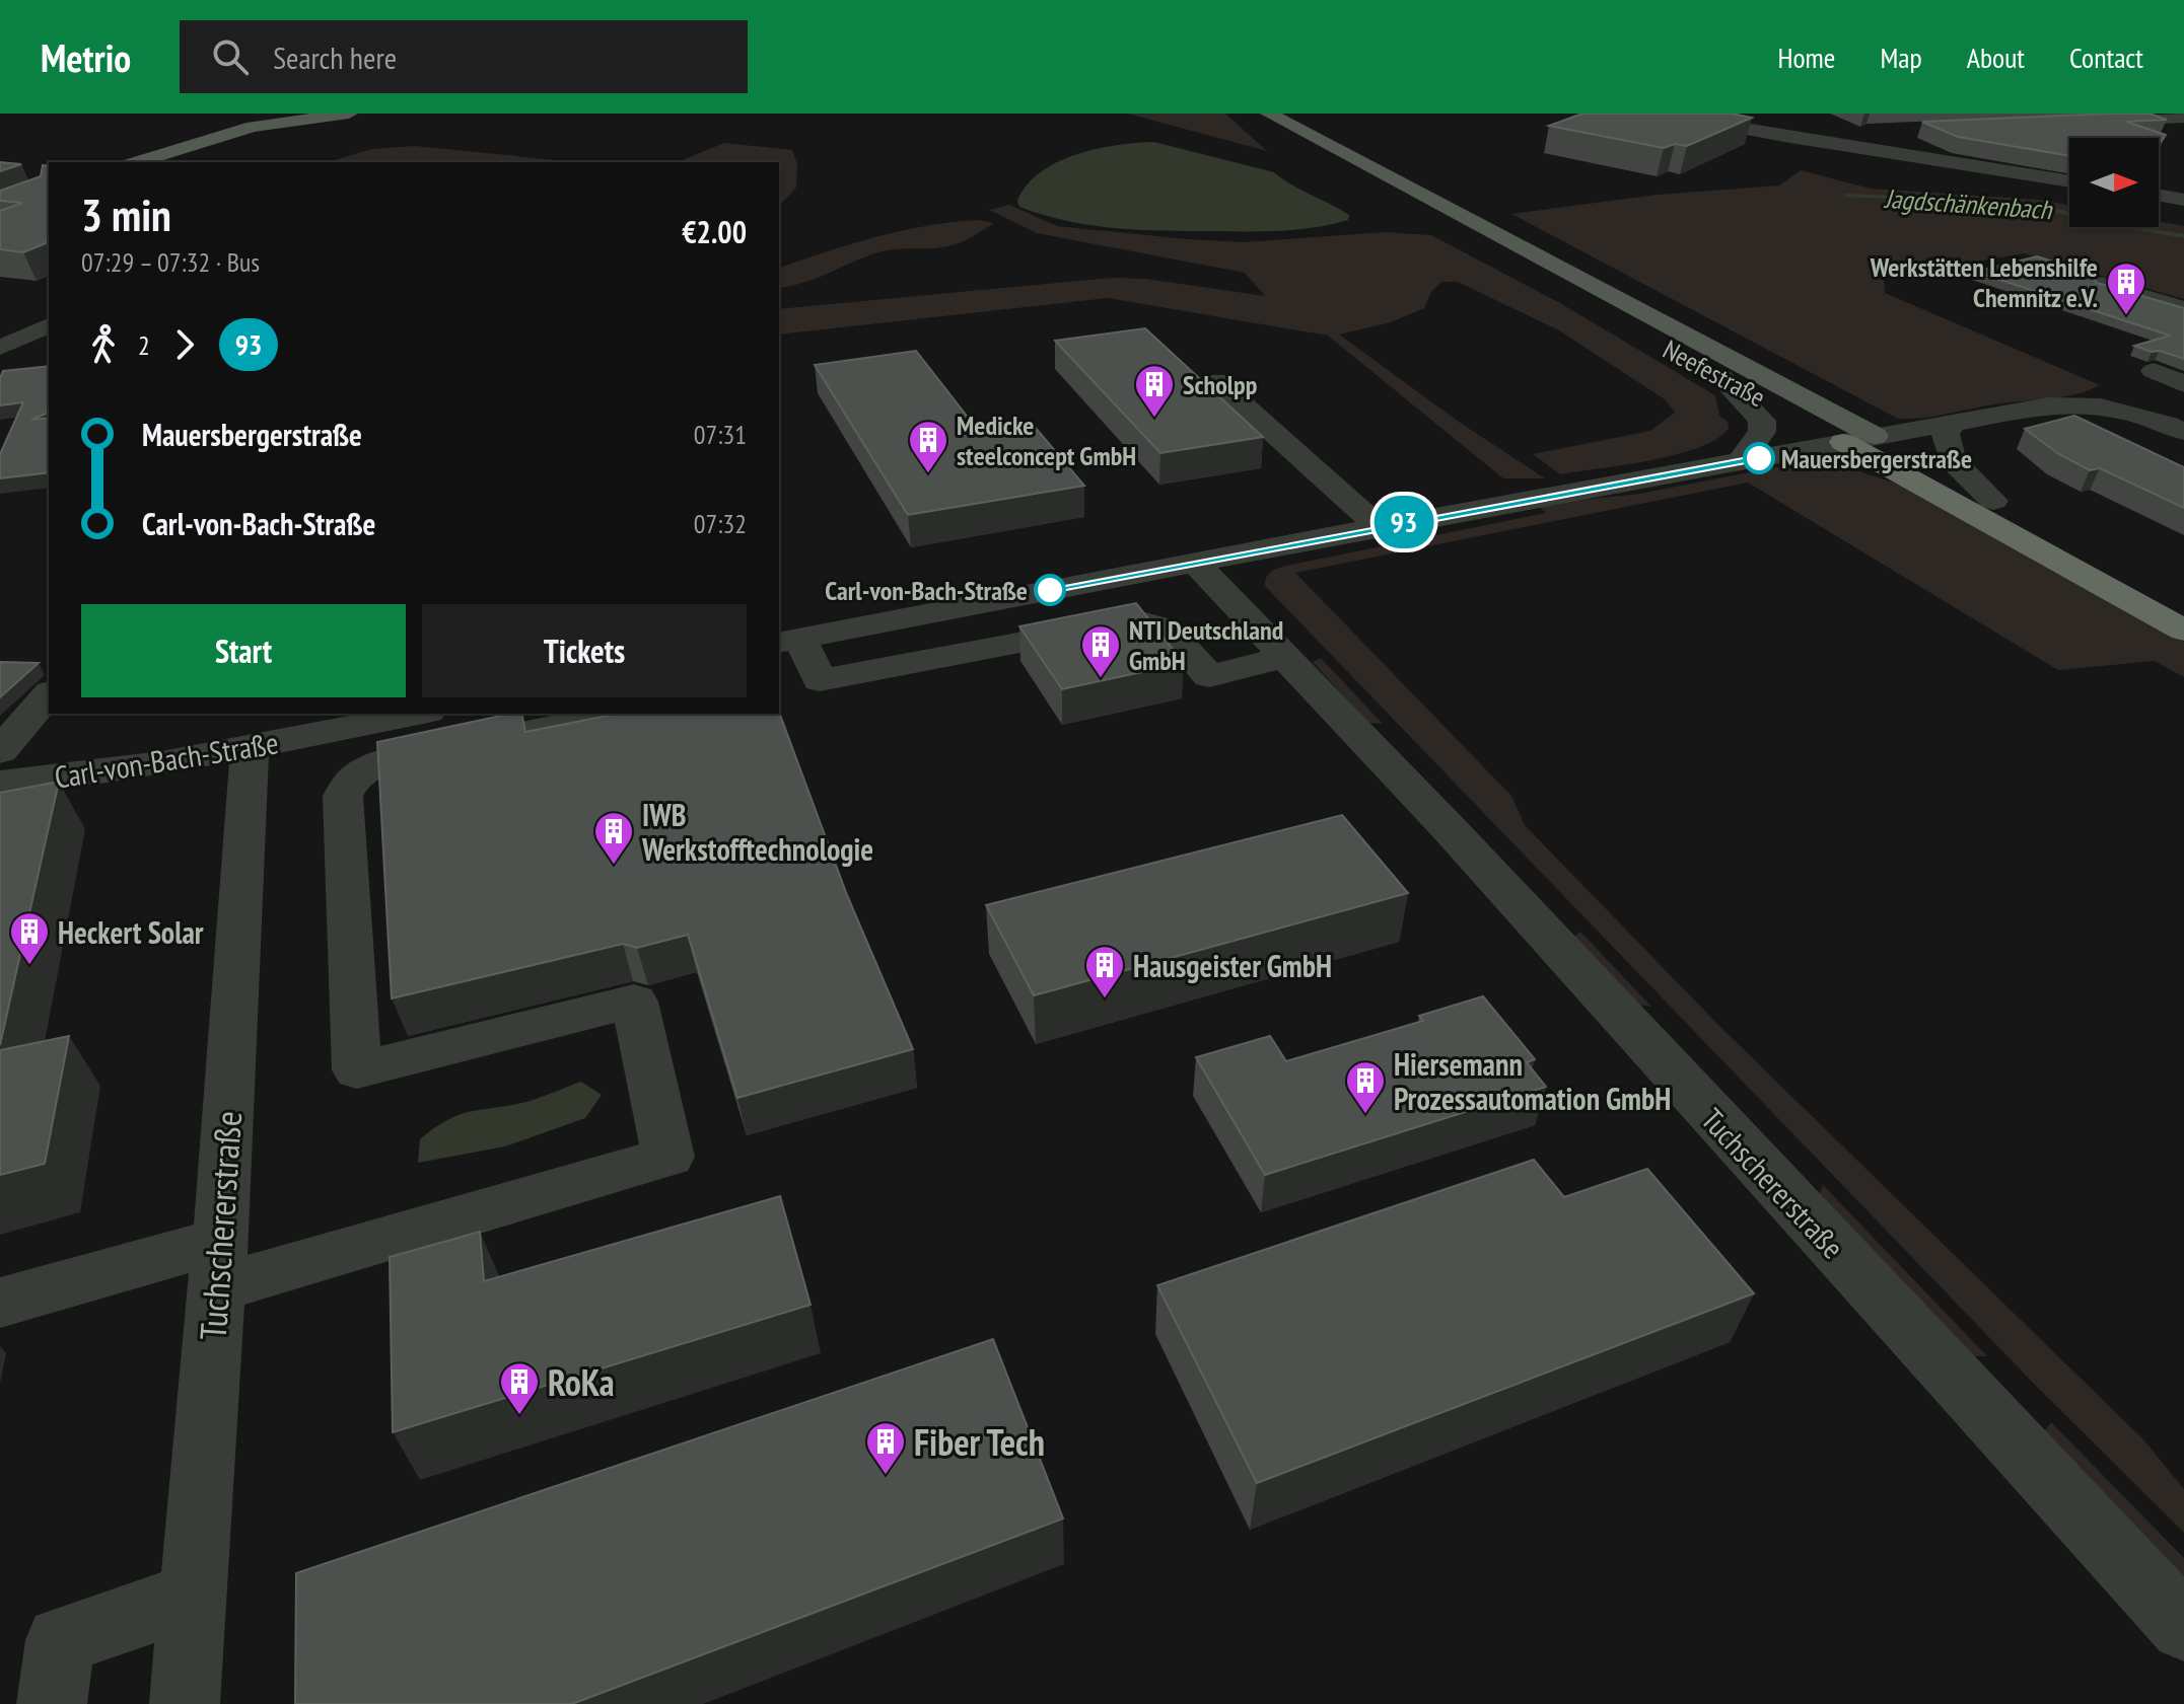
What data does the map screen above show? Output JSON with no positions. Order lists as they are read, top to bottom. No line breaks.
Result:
{"streets":{"highway":["Neefestraße"],"street":["Carl-von-Bach-Straße","Tuchschererstraße"]},"crossings":[["Carl-von-Bach-Straße","Tuchschererstraße"]],"water":["Jagdschänkenbach"],"places":{"building":["Werkstätten Lebenshilfe Chemnitz e.V.","Scholpp","Medicke steelconcept GmbH","NTI Deutschland GmbH","IWB Werkstofftechnologie","Heckert Solar","Hausgeister GmbH","Hiersemann Prozessautomation GmbH","RoKa","Fiber Tech"],"other":["Mauersbergerstraße","Carl-von-Bach-Straße"]},"lines":["bus line 93"],"north":"right","page":{"header":"Metrio","search":"Search here","nav":["Home","Map","About","Contact"],"on_map":"93","heading":["3 min","07:29 – 07:32 · Bus","€2.00"],"legs":["2","93"],"list":[{"name":"Mauersbergerstraße","value":"07:31"},{"name":"Carl-von-Bach-Straße","value":"07:32"}],"buttons":["Start","Tickets"]}}
